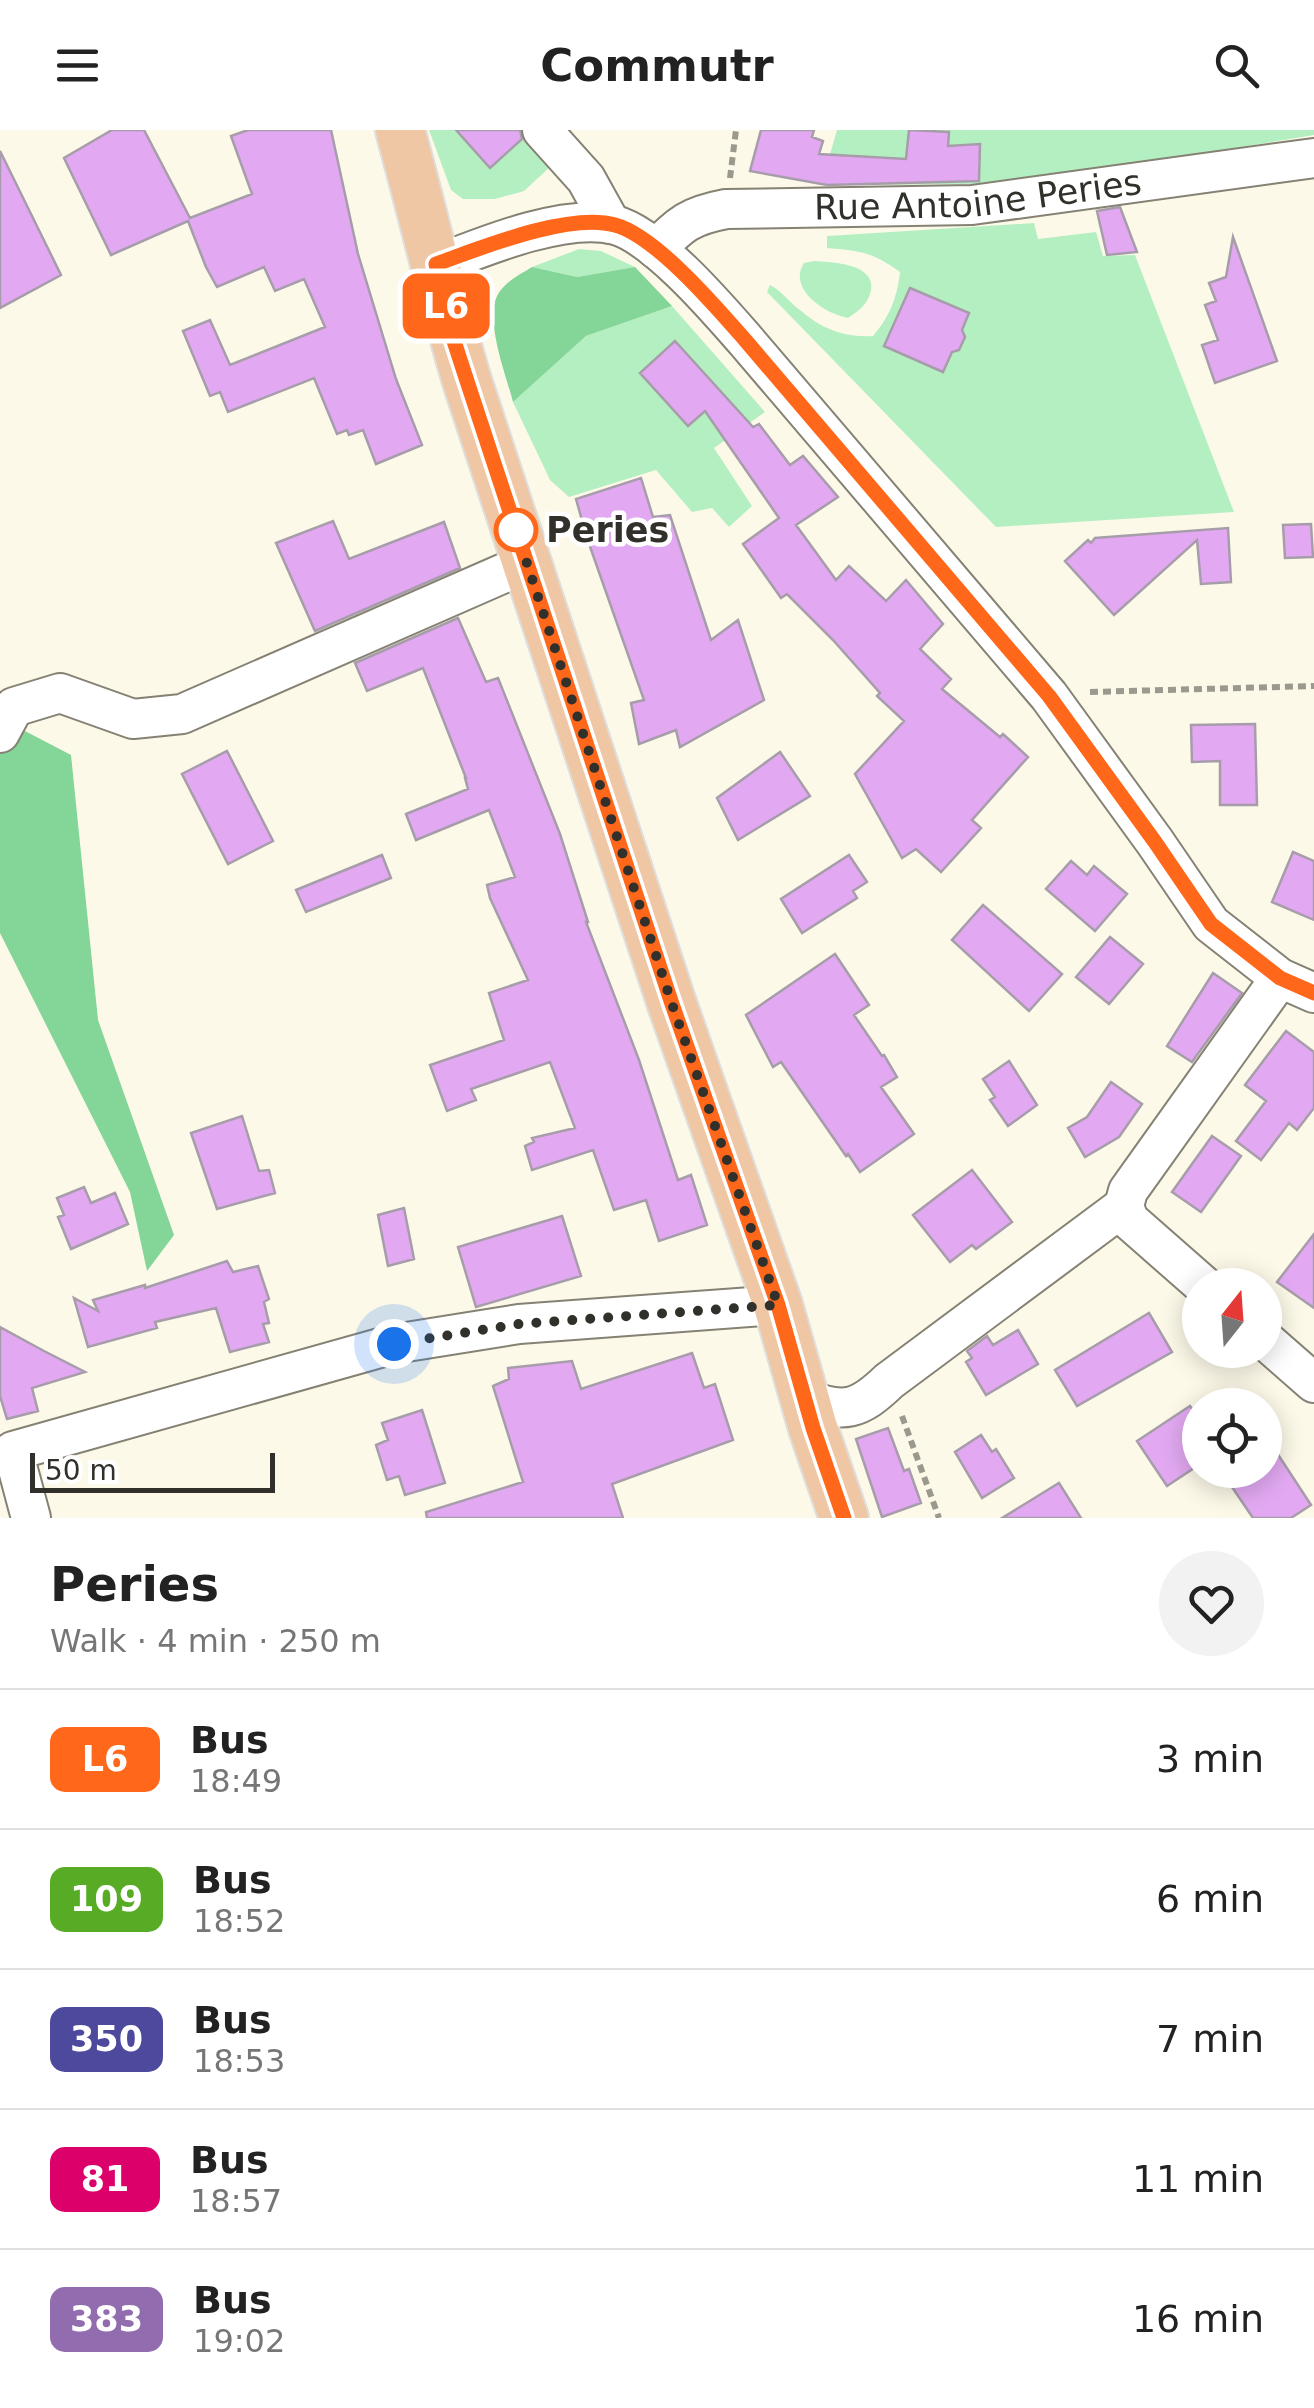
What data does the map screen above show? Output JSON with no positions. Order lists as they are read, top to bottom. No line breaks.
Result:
{"streets":{"street":["Rue Antoine Peries"]},"places":["Peries"],"lines":["bus line L6"],"scale_bar":"50 m","north":"top","page":{"header":"Commutr","on_map":"L6","scale":"50 m","heading":["Peries","Walk · 4 min · 250 m"],"list":[{"mark":"L6","name":"Bus","note":"18:49","value":"3 min"},{"mark":"109","name":"Bus","note":"18:52","value":"6 min"},{"mark":"350","name":"Bus","note":"18:53","value":"7 min"},{"mark":"81","name":"Bus","note":"18:57","value":"11 min"},{"mark":"383","name":"Bus","note":"19:02","value":"16 min"}]}}
